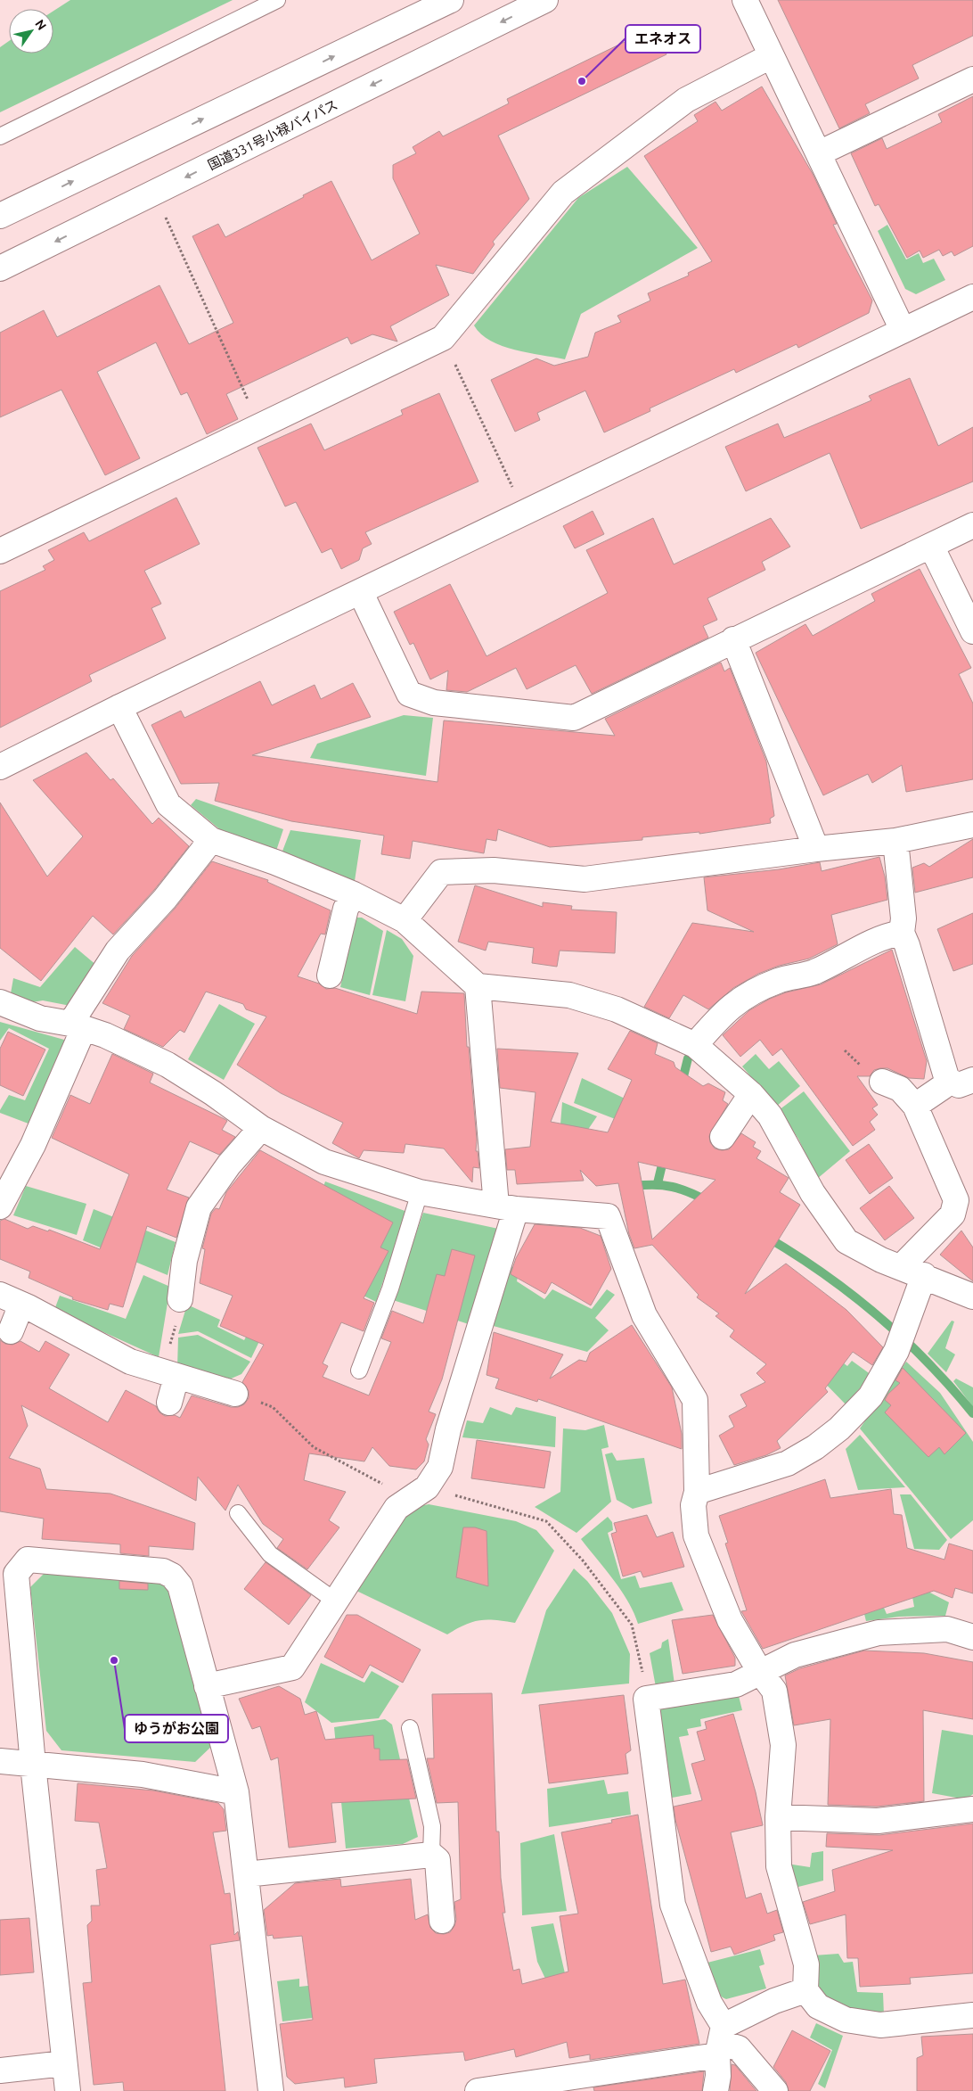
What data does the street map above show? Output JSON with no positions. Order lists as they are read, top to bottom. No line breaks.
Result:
{"streets":{"main road":["国道331号小禄バイパス"]},"places":["エネオス","ゆうがお公園"],"north":"top right"}
